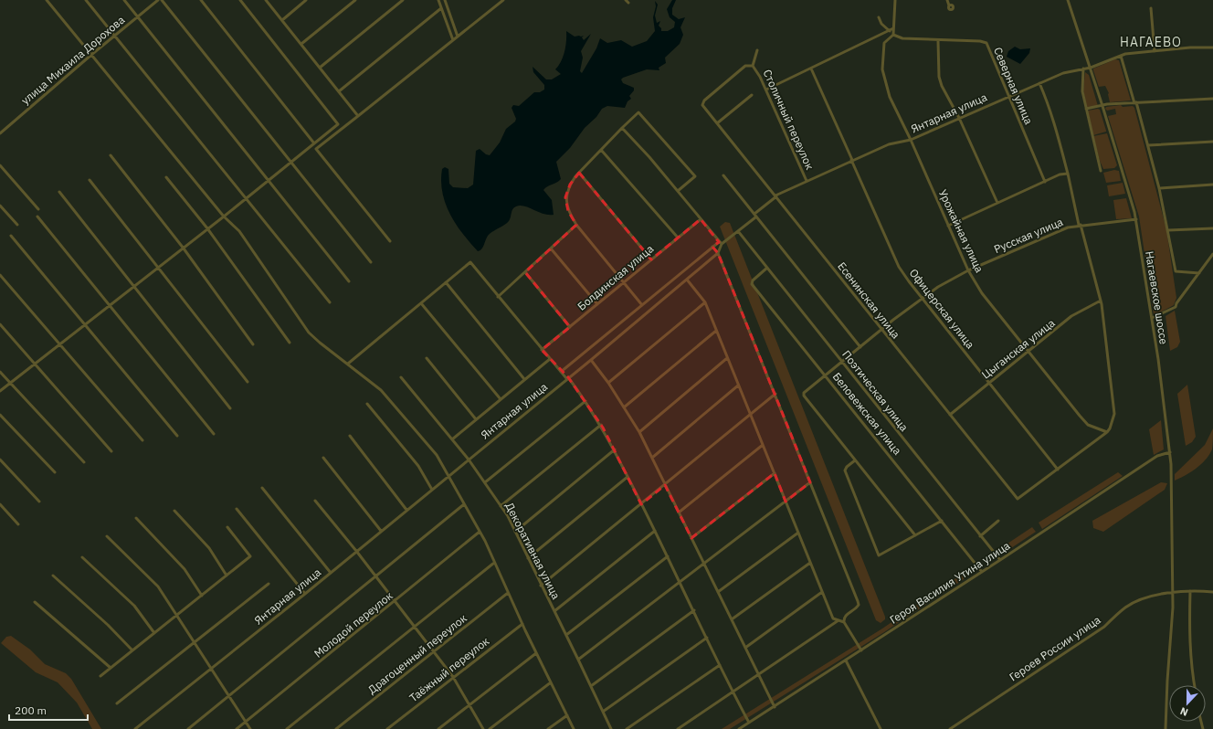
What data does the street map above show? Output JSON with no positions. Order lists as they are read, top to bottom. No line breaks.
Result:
{"streets":{"street":["улица Михаила Дорохова","Северная улица","Янтарная улица","Столичный переулок","Урожайная улица","Русская улица","Болдинская улица","Нагаевское шоссе","Есенинская улица","Офицерская улица","Цыганская улица","Поэтическая улица","Беловежская улица","Декоративная улица","Героя Василия Утина улица","Молодой переулок","Героев России улица","Драгоценный переулок","Таёжный переулок"]},"crossings":[["Северная улица","Янтарная улица"],["Северная улица","Урожайная улица"],["Янтарная улица","Столичный переулок"],["Янтарная улица","Урожайная улица"],["Янтарная улица","Нагаевское шоссе"],["Янтарная улица","Есенинская улица"],["Янтарная улица","Офицерская улица"],["Янтарная улица","Поэтическая улица"],["Янтарная улица","Декоративная улица"],["Столичный переулок","Есенинская улица"],["Урожайная улица","Русская улица"],["Урожайная улица","Цыганская улица"],["Русская улица","Нагаевское шоссе"],["Русская улица","Есенинская улица"],["Русская улица","Офицерская улица"],["Русская улица","Поэтическая улица"],["Русская улица","Беловежская улица"],["Нагаевское шоссе","Героя Василия Утина улица"],["Нагаевское шоссе","Героев России улица"],["Есенинская улица","Офицерская улица"],["Есенинская улица","Цыганская улица"],["Офицерская улица","Цыганская улица"],["Поэтическая улица","Беловежская улица"],["Поэтическая улица","Героя Василия Утина улица"],["Беловежская улица","Героя Василия Утина улица"]],"districts":["НАГАЕВО"],"scale_bar":"200 m","north":"bottom"}
